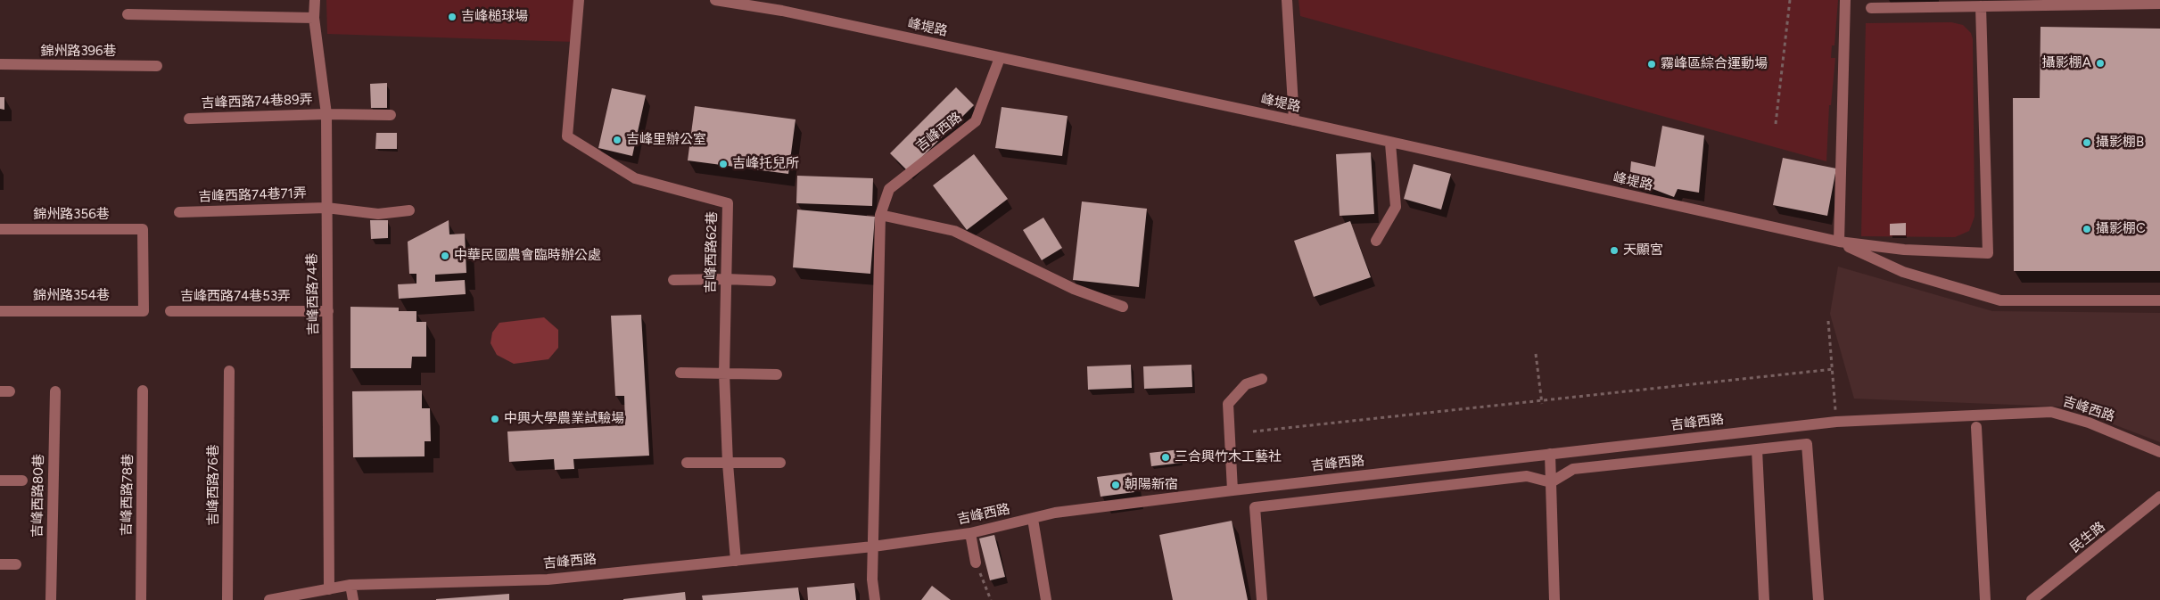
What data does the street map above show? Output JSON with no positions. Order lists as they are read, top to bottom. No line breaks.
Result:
{"streets":{"street":["峰堤路","錦州路396巷","吉峰西路74巷89弄","吉峰西路","吉峰西路74巷71弄","錦州路356巷","吉峰西路62巷","吉峰西路74巷","錦州路354巷","吉峰西路74巷53弄","吉峰西路76巷","吉峰西路78巷","吉峰西路80巷","民生路"]},"crossings":[["峰堤路","吉峰西路"],["吉峰西路74巷89弄","吉峰西路74巷"],["吉峰西路","吉峰西路62巷"],["吉峰西路","吉峰西路74巷"],["吉峰西路74巷71弄","吉峰西路74巷"],["錦州路356巷","錦州路354巷"],["吉峰西路74巷","吉峰西路74巷53弄"]],"places":["吉峰槌球場","攝影棚A","霧峰區綜合運動場","吉峰里辦公室","攝影棚B","吉峰托兒所","攝影棚C","天顯宮","中華民國農會臨時辦公處","中興大學農業試驗場","三合興竹木工藝社","朝陽新宿"]}
